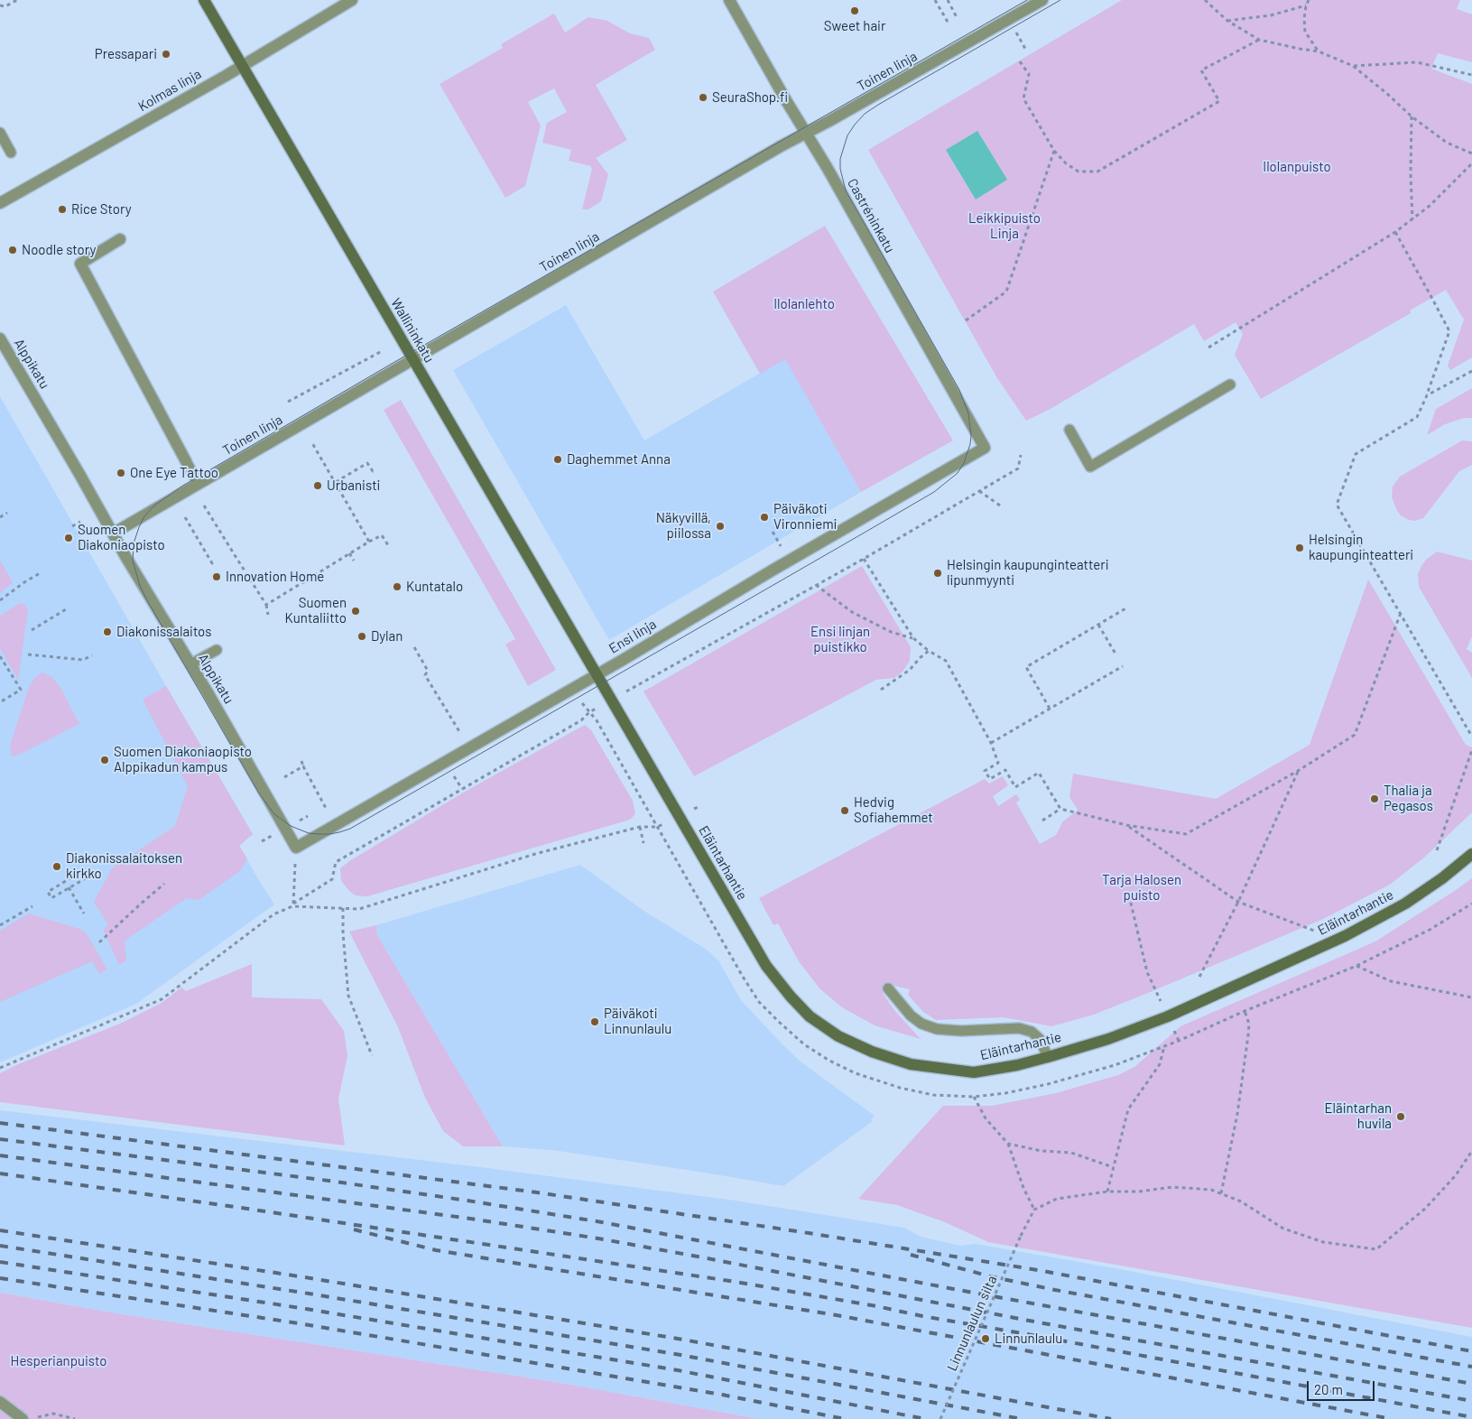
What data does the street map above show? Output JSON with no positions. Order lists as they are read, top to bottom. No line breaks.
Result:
{"streets":{"main road":["Wallininkatu","Eläintarhantie"],"street":["Toinen linja","Kolmas linja","Castréninkatu","Alppikatu","Ensi linja"],"path":["Linnunlaulun silta"]},"crossings":[["Toinen linja","Castréninkatu"],["Toinen linja","Wallininkatu"],["Toinen linja","Alppikatu"],["Kolmas linja","Wallininkatu"],["Castréninkatu","Ensi linja"],["Wallininkatu","Ensi linja"],["Wallininkatu","Eläintarhantie"],["Alppikatu","Ensi linja"],["Ensi linja","Eläintarhantie"]],"parks":["Ilolanpuisto","Leikkipuisto Linja","Ilolanlehto","Ensi linjan puistikko","Tarja Halosen puisto","Hesperianpuisto"],"places":["Sweet hair","Pressapari","SeuraShop.fi","Rice Story","Noodle story","Daghemmet Anna","One Eye Tattoo","Urbanisti","Päiväkoti Vironniemi","Näkyvillä, piilossa","Suomen Diakoniaopisto","Helsingin kaupunginteatteri","Helsingin kaupunginteatteri lipunmyynti","Innovation Home","Kuntatalo","Suomen Kuntaliitto","Diakonissalaitos","Dylan","Suomen Diakoniaopisto Alppikadun kampus","Thalia ja Pegasos","Hedvig Sofiahemmet","Diakonissalaitoksen kirkko","Päiväkoti Linnunlaulu","Eläintarhan huvila","Linnunlaulu"],"scale_bar":"20 m"}
